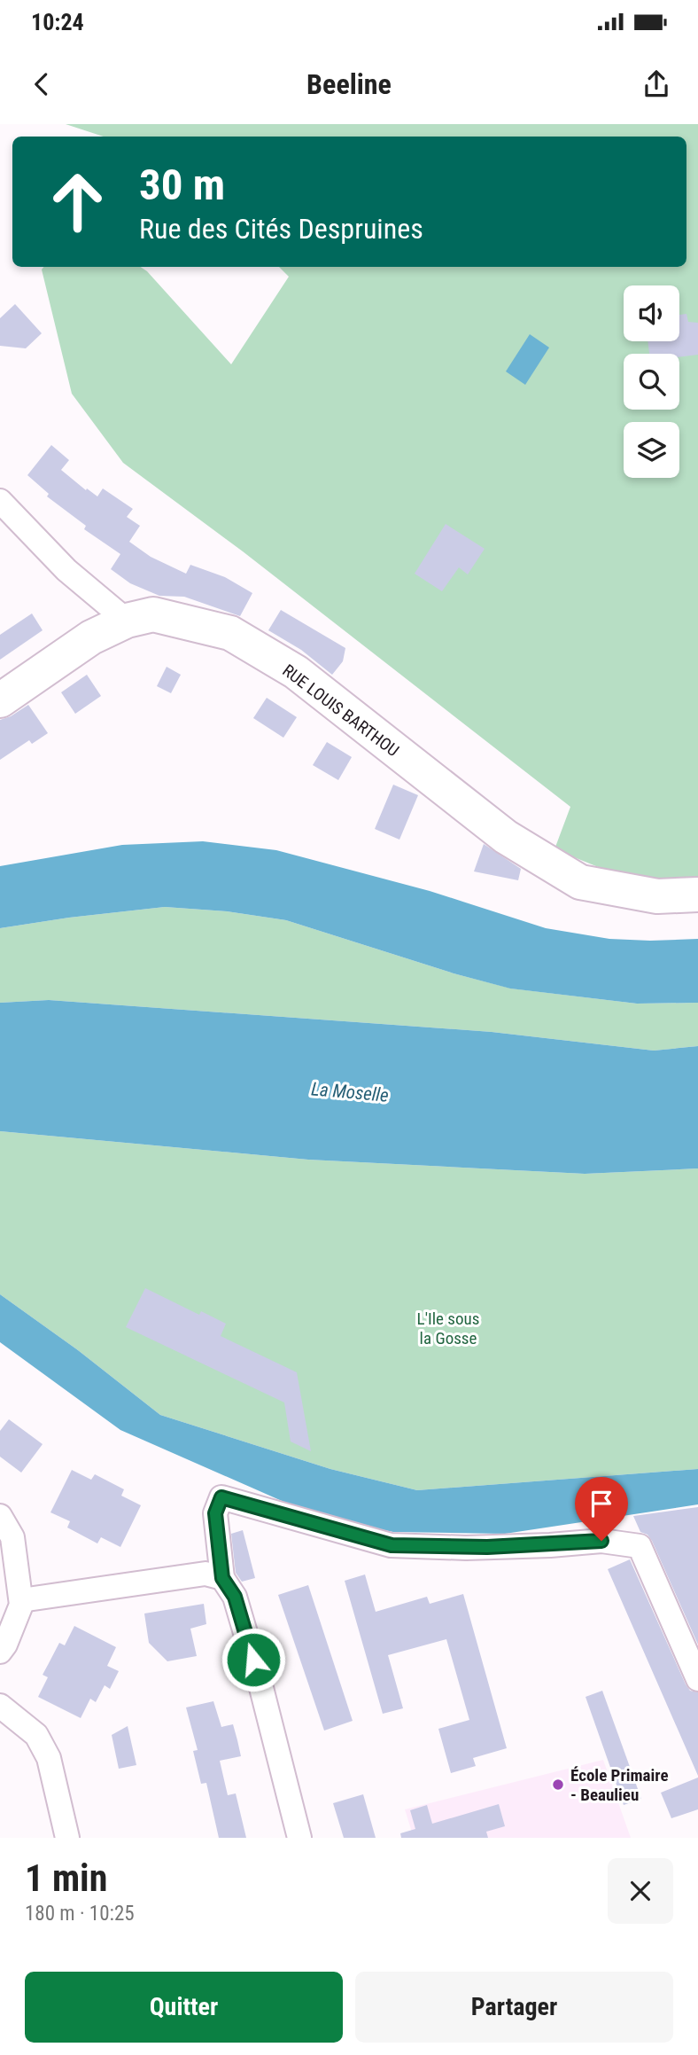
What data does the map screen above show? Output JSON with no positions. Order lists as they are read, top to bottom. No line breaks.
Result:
{"streets":{"main road":["RUE LOUIS BARTHOU"]},"water":["La Moselle"],"parks":["L'Ile sous la Gosse"],"places":["École Primaire - Beaulieu"],"page":{"status":"10:24","header":"Beeline","turn":["30 m","Rue des Cités Despruines"],"heading":["1 min","180 m · 10:25"],"buttons":["Quitter","Partager"]}}
